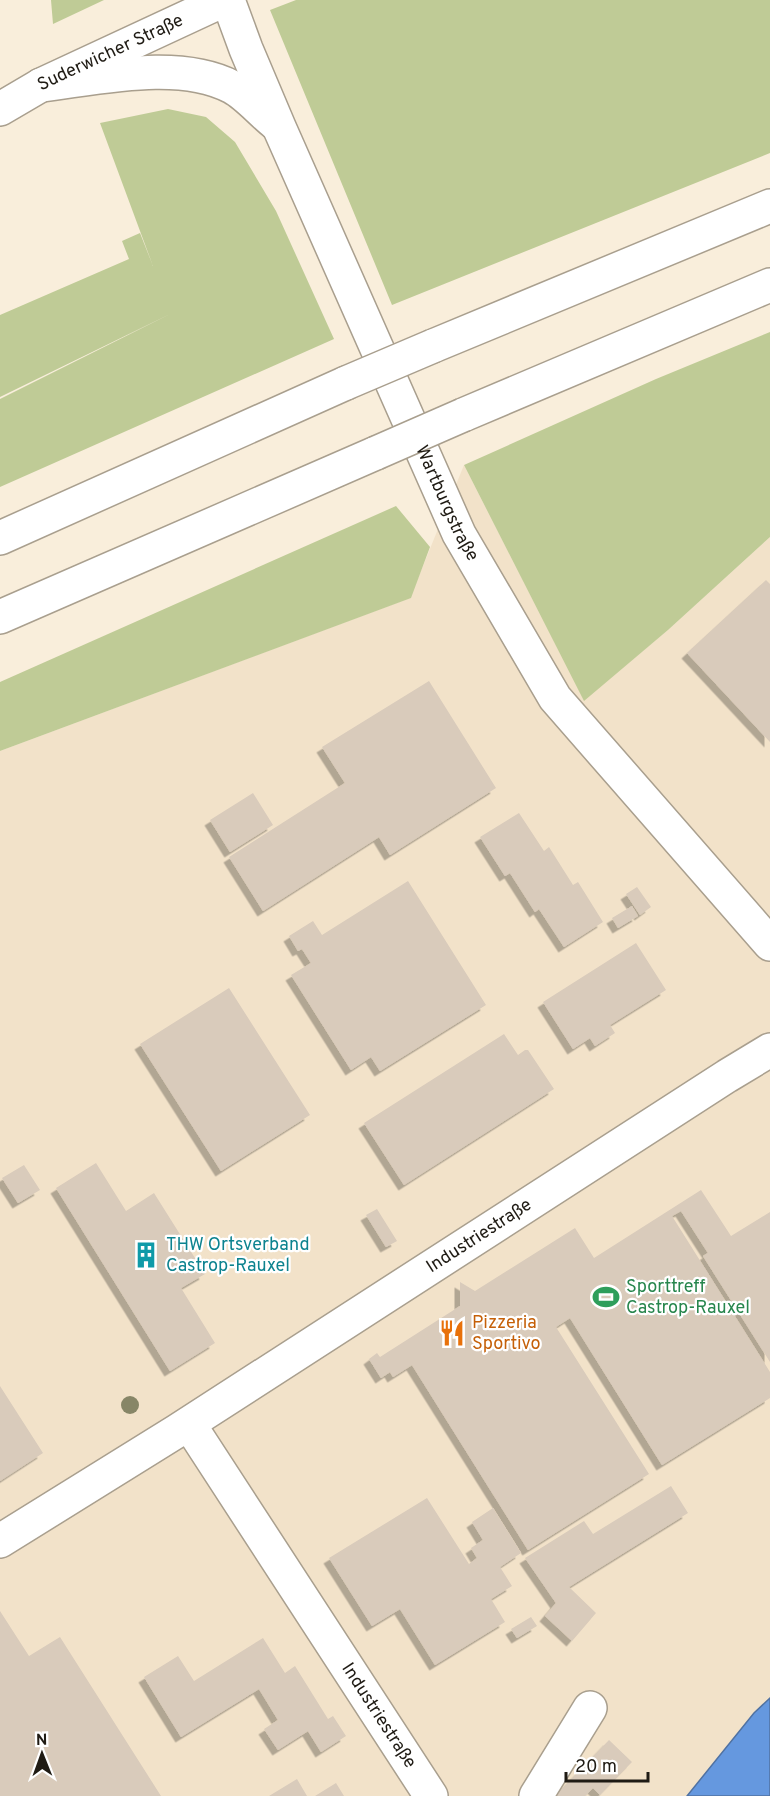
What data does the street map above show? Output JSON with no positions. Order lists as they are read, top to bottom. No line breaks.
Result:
{"streets":{"main road":["Suderwicher Straße","Wartburgstraße","Industriestraße"]},"places":{"building":["THW Ortsverband Castrop-Rauxel"],"sports":["Sporttreff Castrop-Rauxel"],"restaurant":["Pizzeria Sportivo"]},"scale_bar":"20 m","north":"top"}
